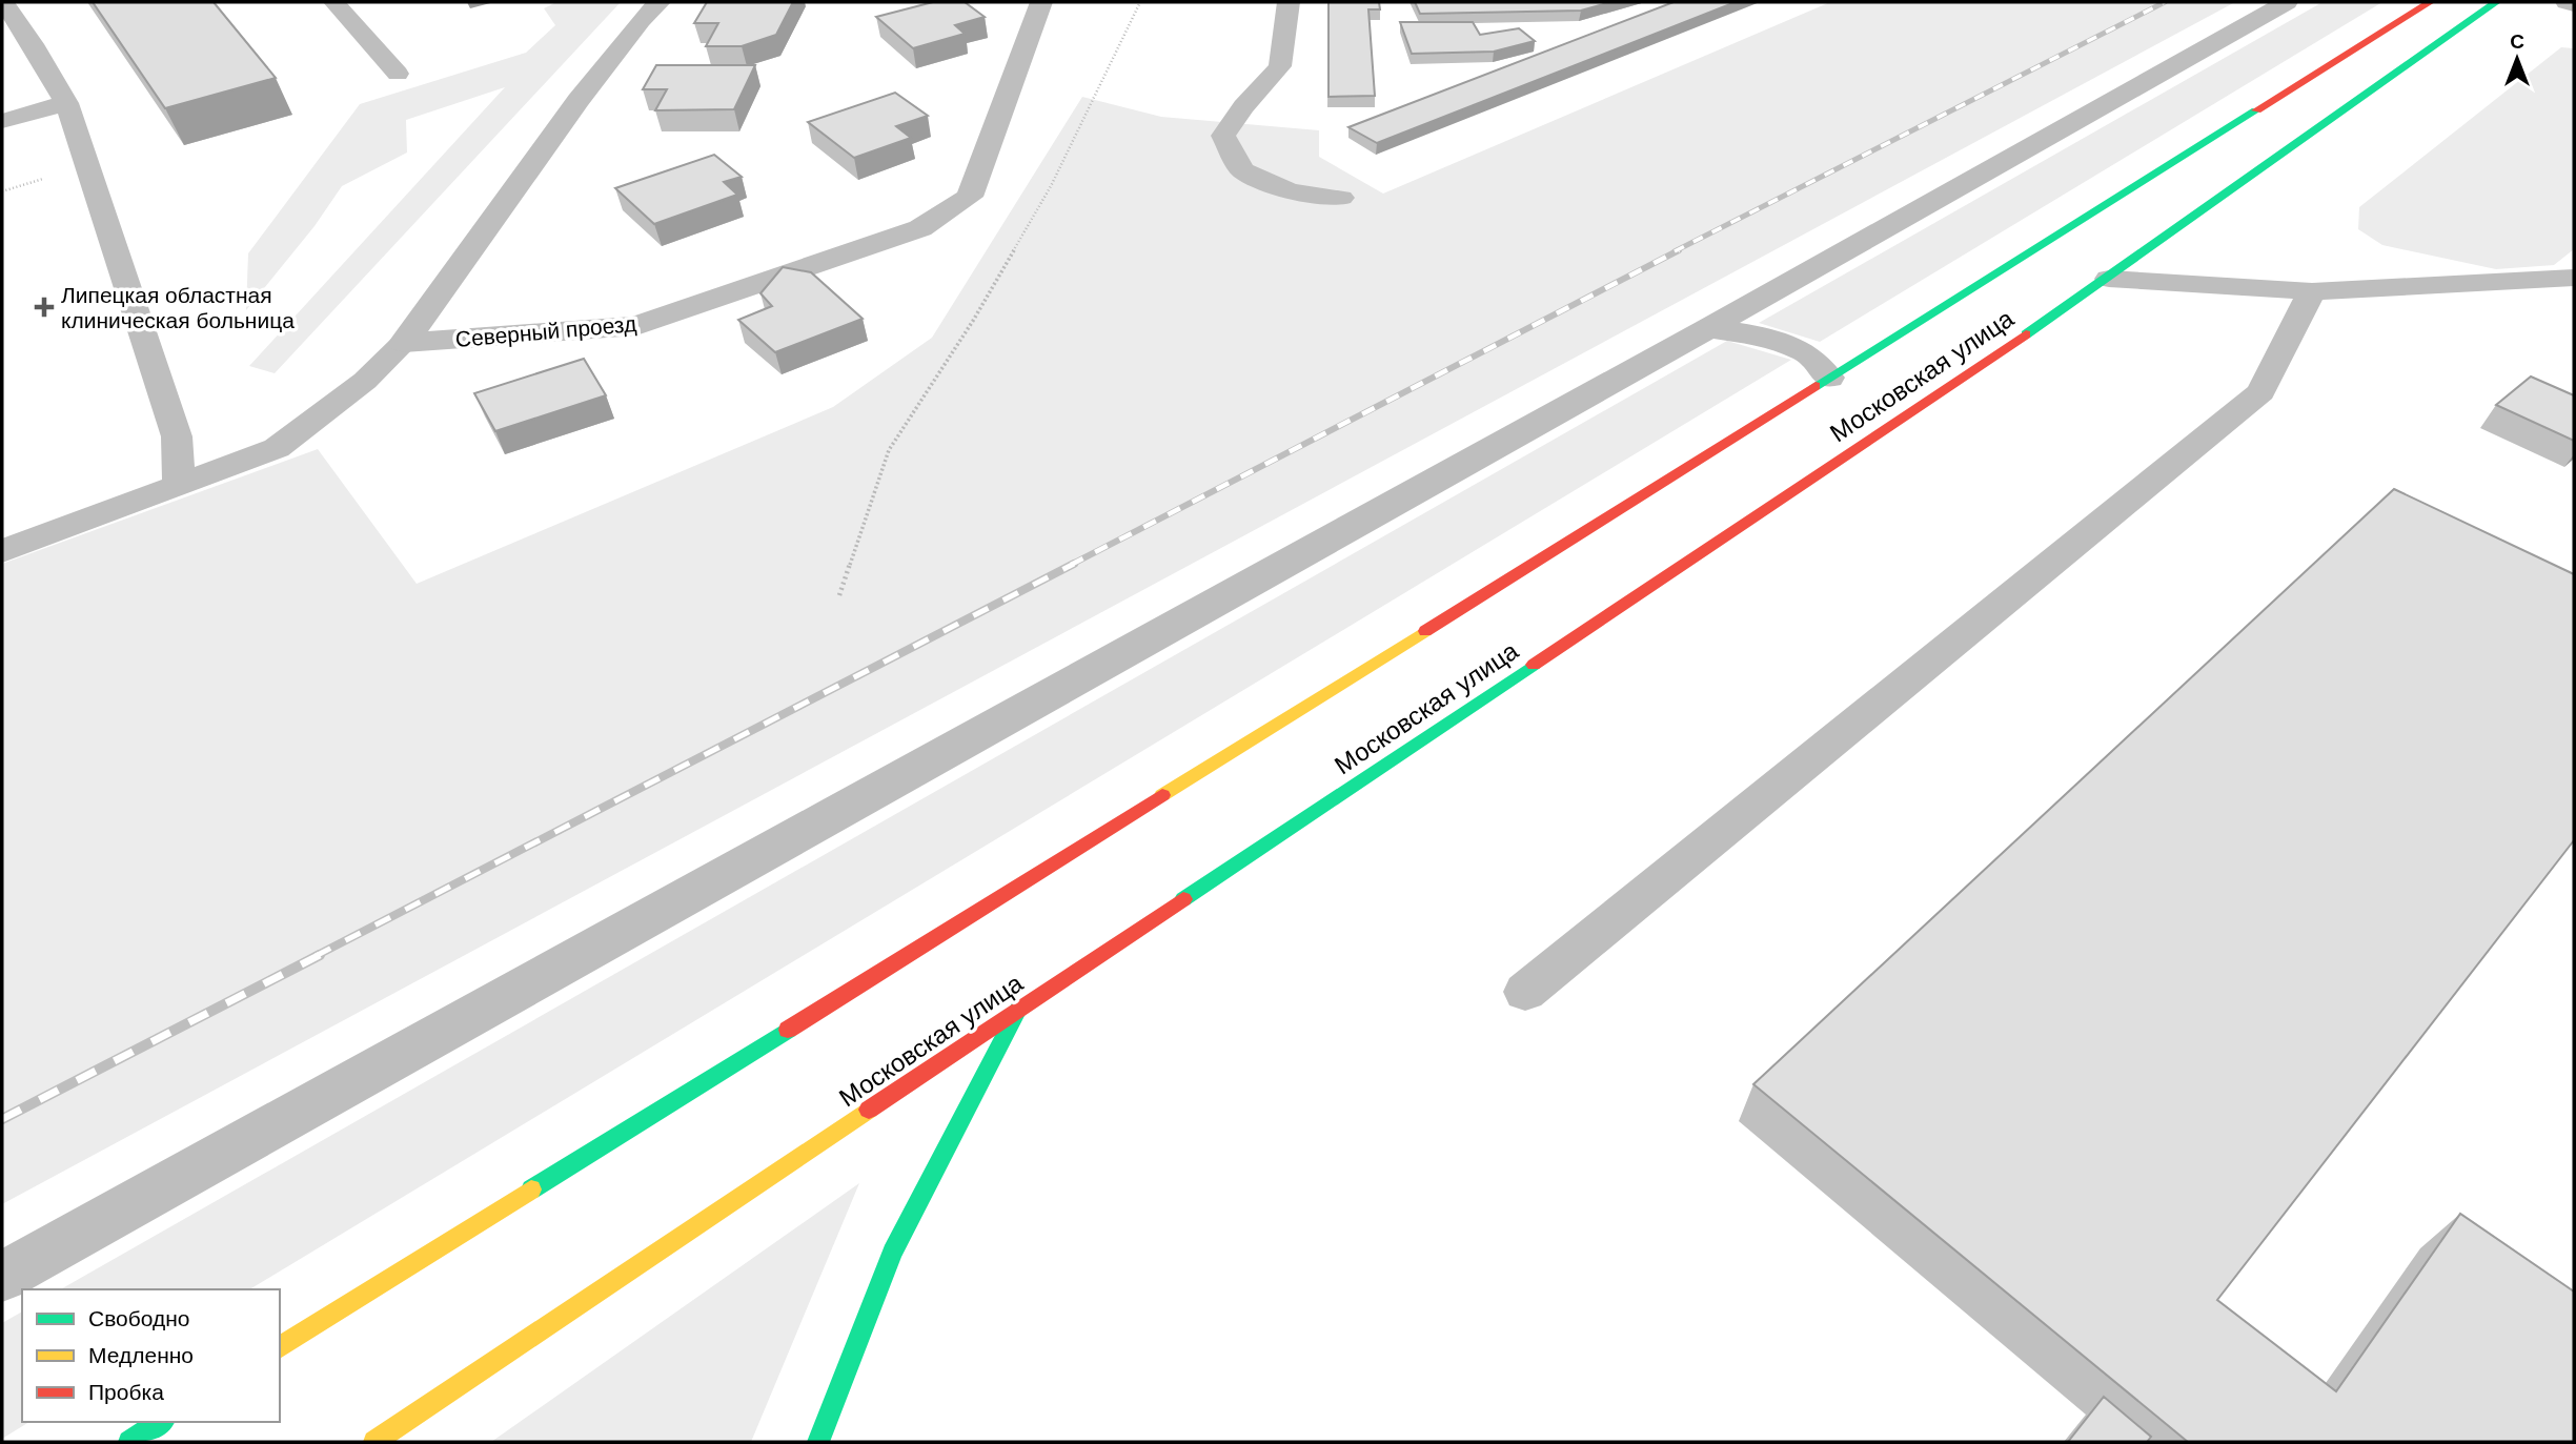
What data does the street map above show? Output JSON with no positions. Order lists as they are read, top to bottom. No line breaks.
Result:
{"streets":{"main road":["Московская улица"],"street":["Северный проезд"]},"places":{"health":["Липецкая областная клиническая больница"]},"legend":["Свободно","Медленно","Пробка"],"north":"top"}
